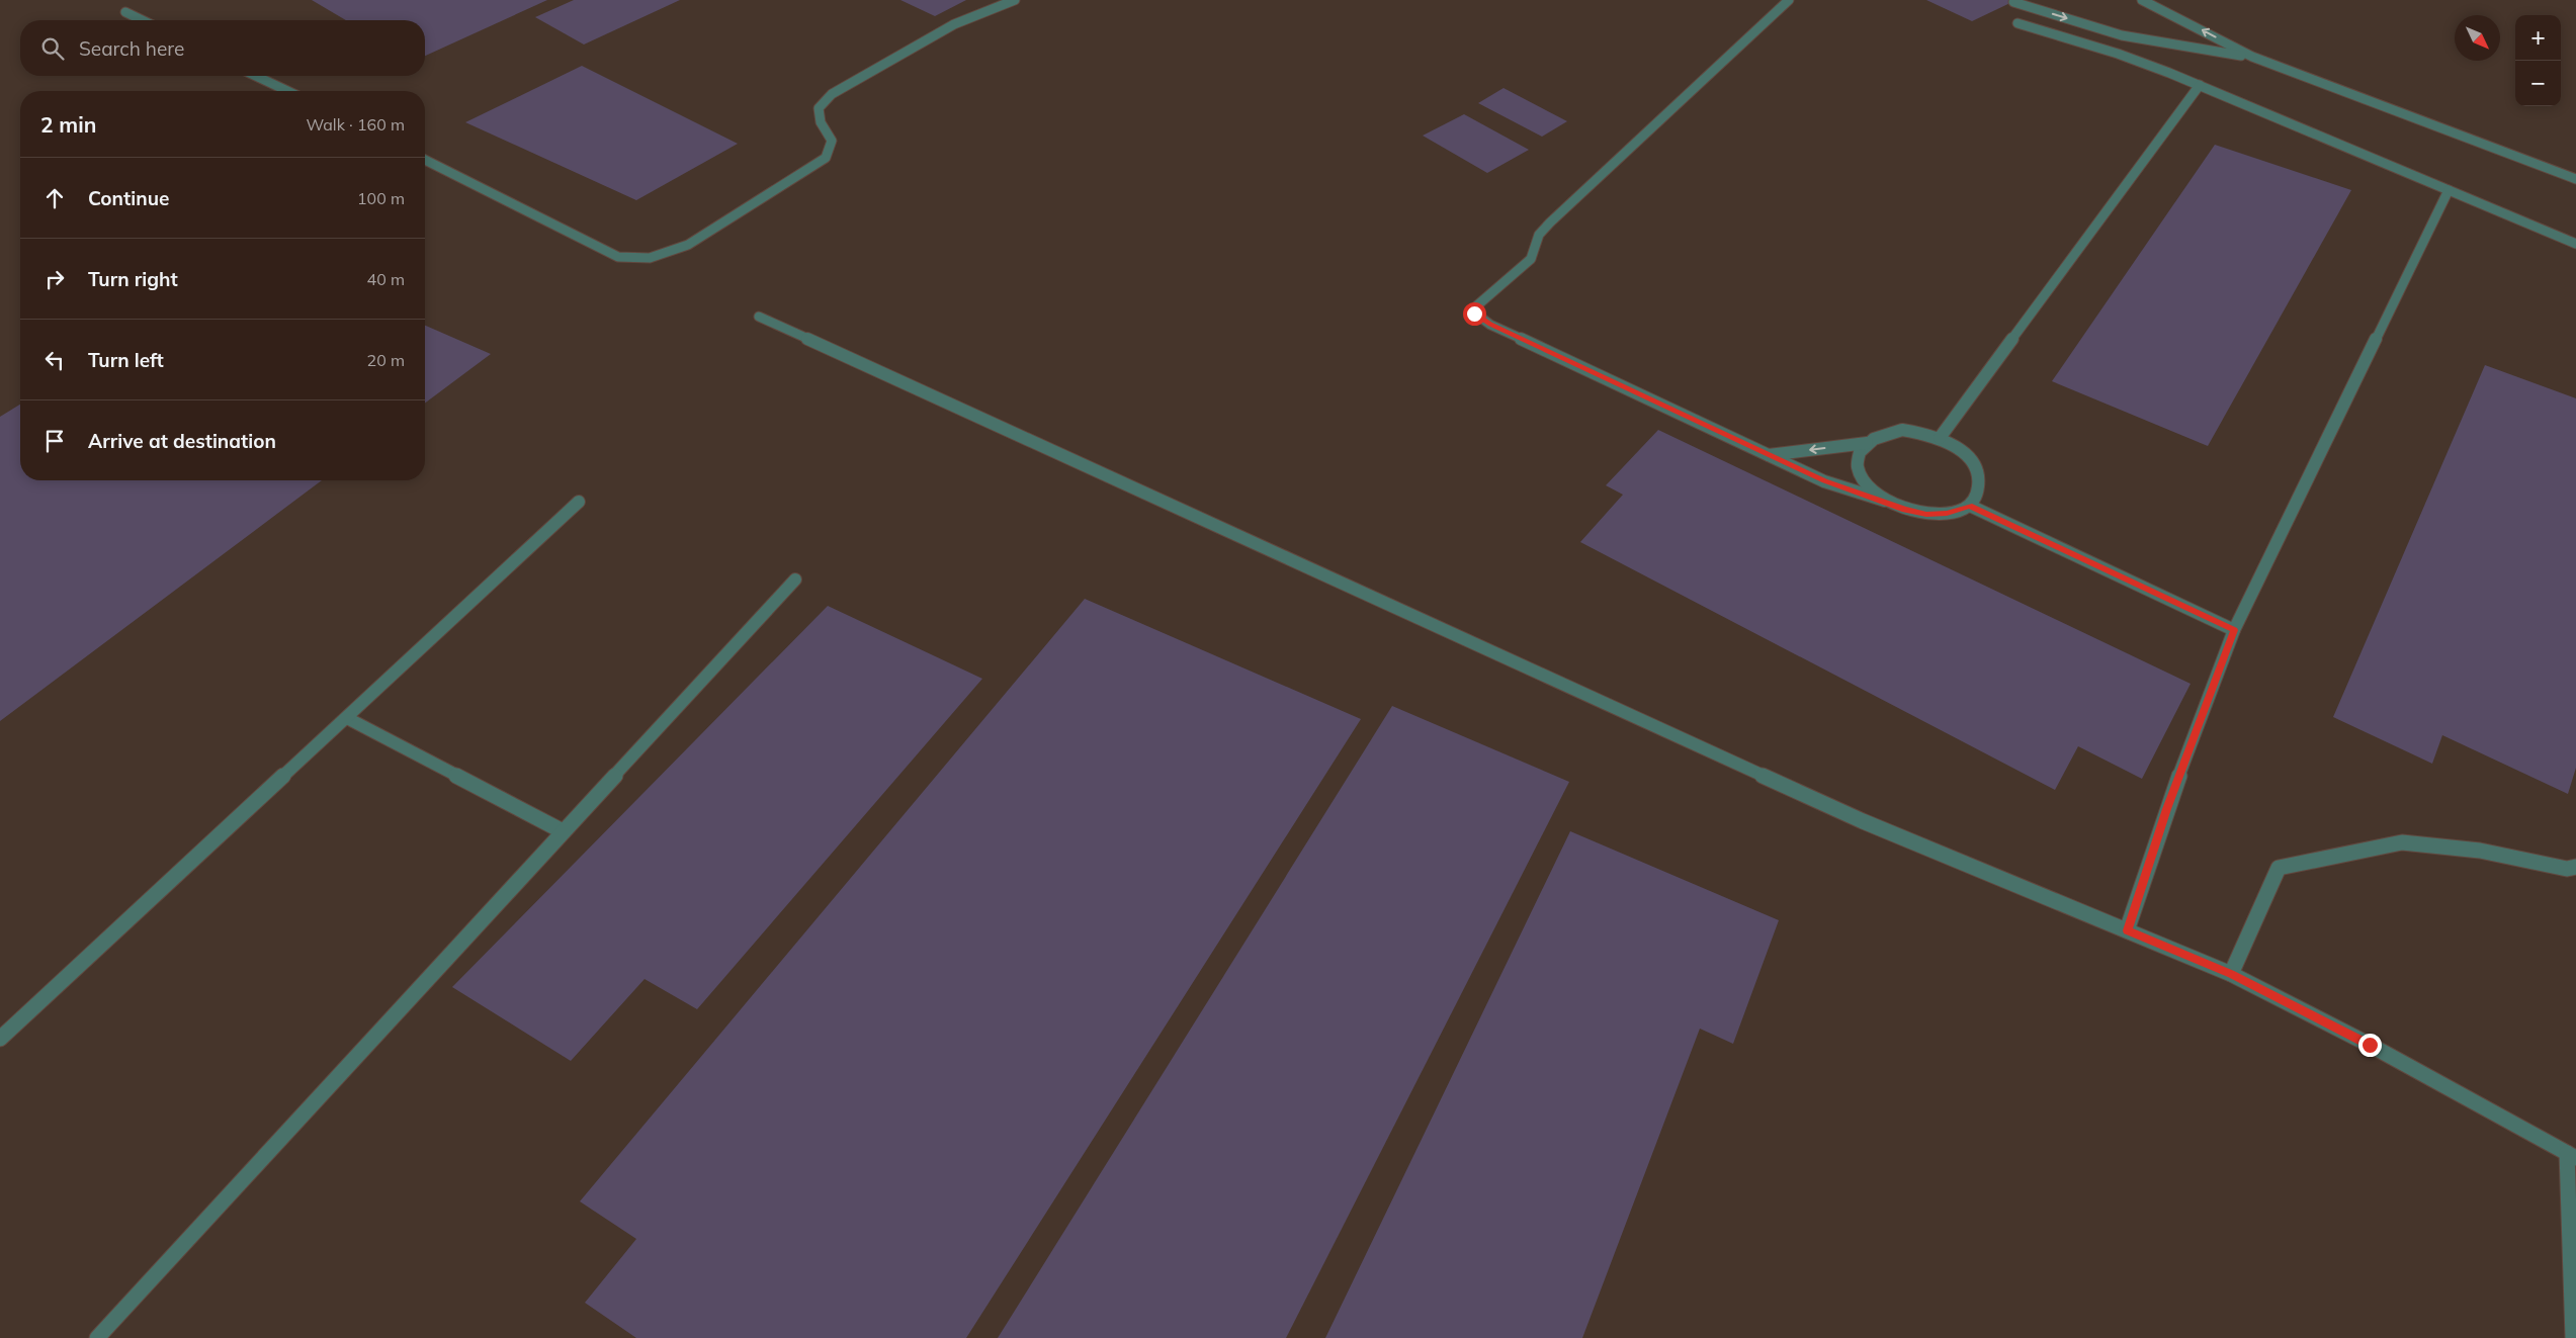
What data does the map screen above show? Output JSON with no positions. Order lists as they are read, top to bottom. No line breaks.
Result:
{"north":"bottom right","page":{"map_buttons":["+","−"],"search":"Search here","heading":["2 min","Walk · 160 m"],"list":[["Continue","100 m"],["Turn right","40 m"],["Turn left","20 m"],"Arrive at destination"]}}
